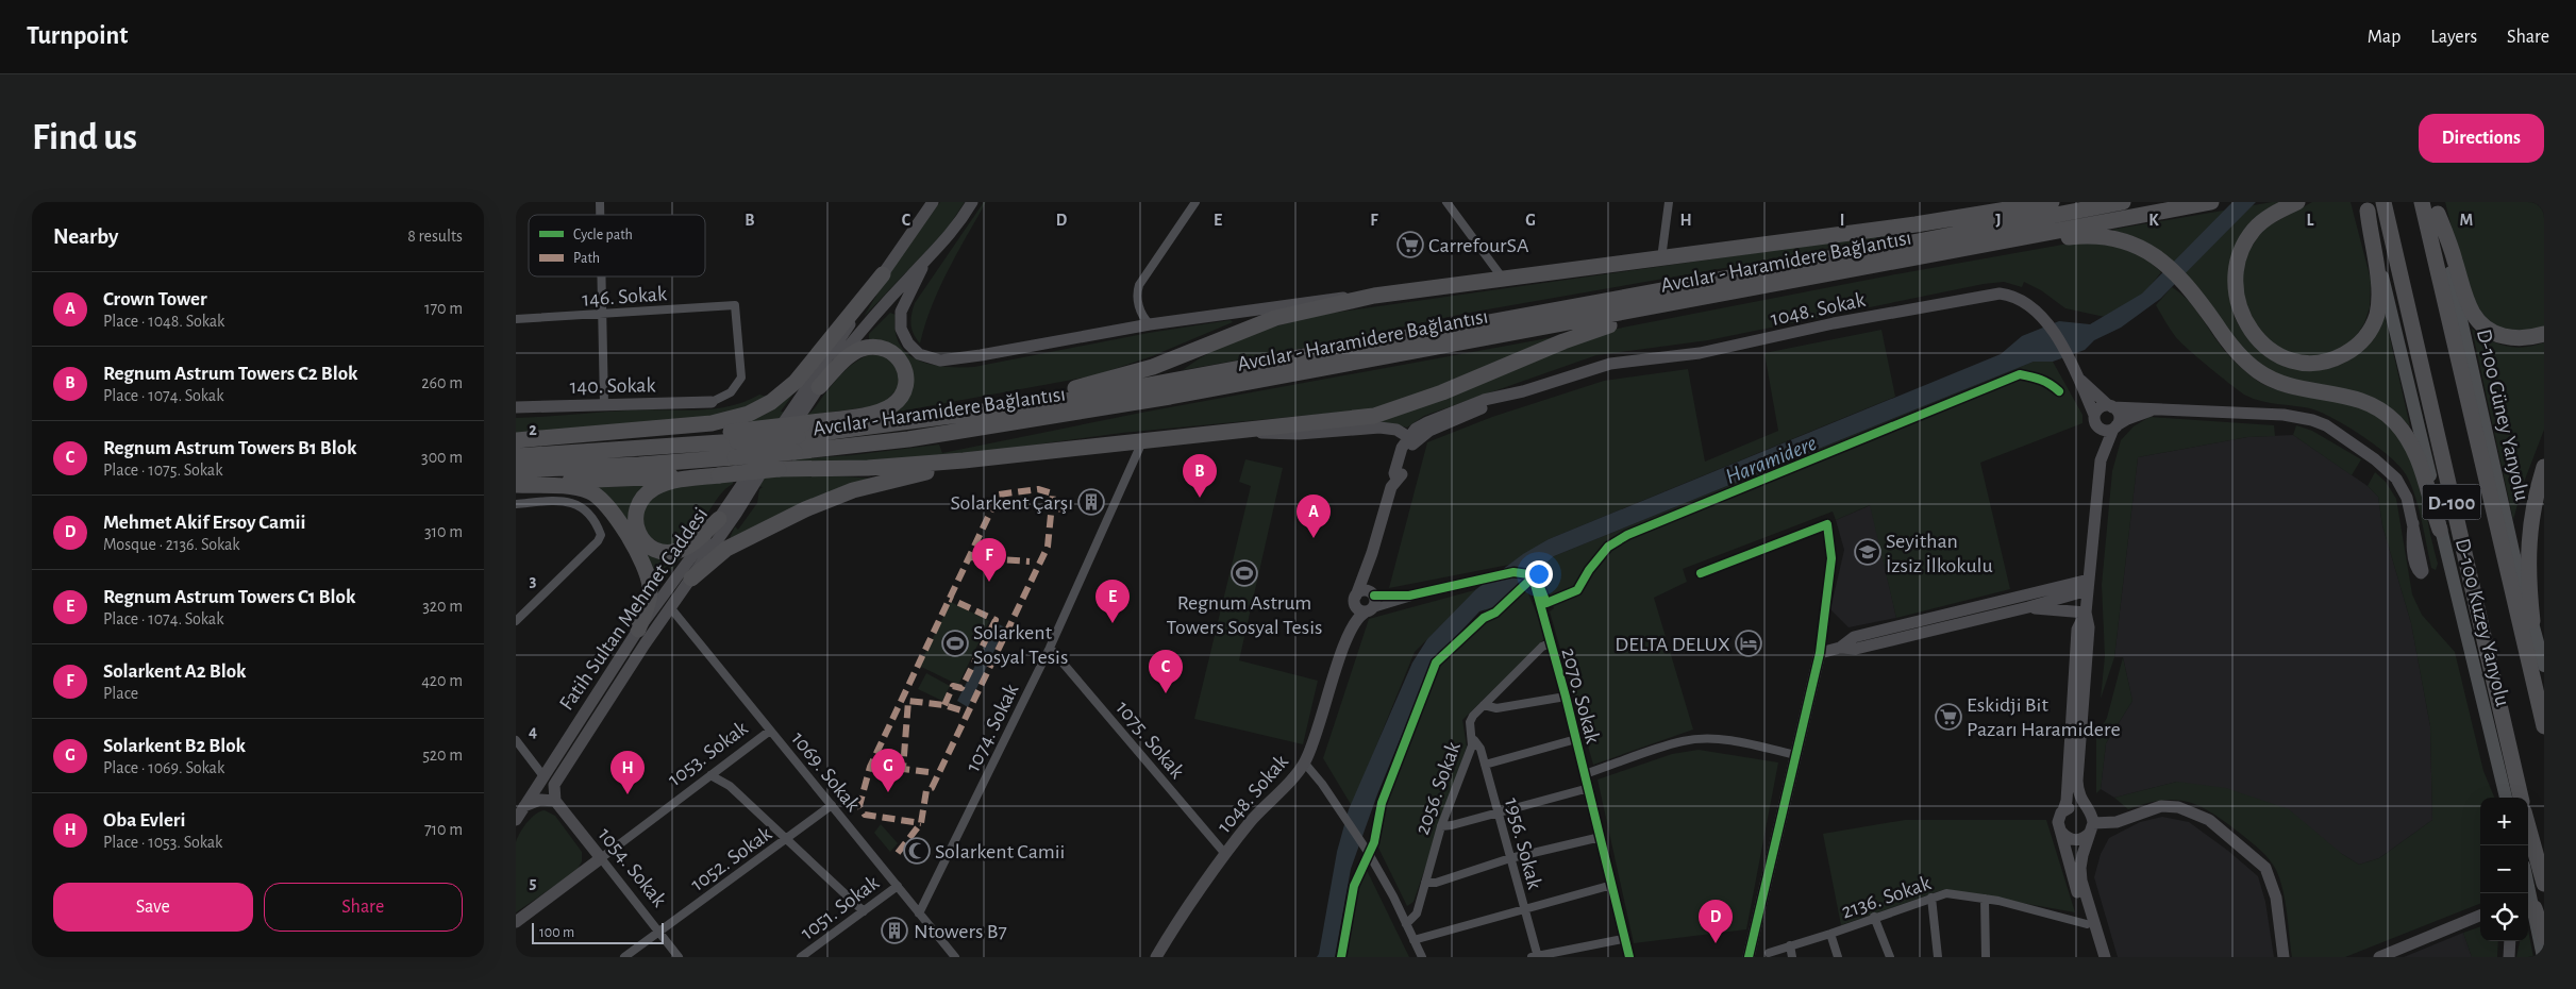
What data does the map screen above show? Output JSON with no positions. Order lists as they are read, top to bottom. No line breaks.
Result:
{"streets":{"highway":["Avcılar - Haramidere Bağlantısı","D-100"],"main road":["1048. Sokak","140. Sokak","D-100 Güney Yanyolu","Fatih Sultan Mehmet Caddesi","D-100 Kuzey Yanyolu","1053. Sokak","1054. Sokak"],"street":["146. Sokak","2070. Sokak","1074. Sokak","1075. Sokak","1069. Sokak","2056. Sokak","1956. Sokak","1052. Sokak","2136. Sokak","1051. Sokak"]},"crossings":[["Avcılar - Haramidere Bağlantısı","Fatih Sultan Mehmet Caddesi"],["146. Sokak","140. Sokak"],["1048. Sokak","1075. Sokak"],["Fatih Sultan Mehmet Caddesi","1069. Sokak"],["Fatih Sultan Mehmet Caddesi","1054. Sokak"],["2070. Sokak","2056. Sokak"],["1074. Sokak","1075. Sokak"],["1074. Sokak","1069. Sokak"],["1053. Sokak","1069. Sokak"],["1053. Sokak","1054. Sokak"],["1069. Sokak","1052. Sokak"],["1069. Sokak","1051. Sokak"],["2056. Sokak","1956. Sokak"],["1052. Sokak","1054. Sokak"]],"water":["Haramidere"],"places":{"supermarket":["CarrefourSA","Eskidji Bit Pazarı Haramidere"],"building":["Solarkent Çarşı","Ntowers B7"],"school or university":["Seyithan İzsiz İlkokulu"],"sports":["Regnum Astrum Towers Sosyal Tesis","Solarkent Sosyal Tesis"],"hotel":["DELTA DELUX"],"mosque":["Solarkent Camii"]},"legend":["Cycle path","Path"],"scale_bar":"100 m","page":{"header":"Turnpoint","nav":["Map","Layers","Share"],"buttons":["Directions",["Save","Share"]],"title":"Find us","heading":["Nearby","8 results"],"list":[{"mark":"A","name":"Crown Tower","note":"Place · 1048. Sokak","value":"170 m"},{"mark":"B","name":"Regnum Astrum Towers C2 Blok","note":"Place · 1074. Sokak","value":"260 m"},{"mark":"C","name":"Regnum Astrum Towers B1 Blok","note":"Place · 1075. Sokak","value":"300 m"},{"mark":"D","name":"Mehmet Akif Ersoy Camii","note":"Mosque · 2136. Sokak","value":"310 m"},{"mark":"E","name":"Regnum Astrum Towers C1 Blok","note":"Place · 1074. Sokak","value":"320 m"},{"mark":"F","name":"Solarkent A2 Blok","note":"Place","value":"420 m"},{"mark":"G","name":"Solarkent B2 Blok","note":"Place · 1069. Sokak","value":"520 m"},{"mark":"H","name":"Oba Evleri","note":"Place · 1053. Sokak","value":"710 m"}],"pins":["B","A","F","E","C","G","H","D"],"map_buttons":["+","−"],"scale":"100 m"},"grid":{"columns":["B","C","D","E","F","G","H","I","J","K","L","M"],"rows":["2","3","4","5"]}}
